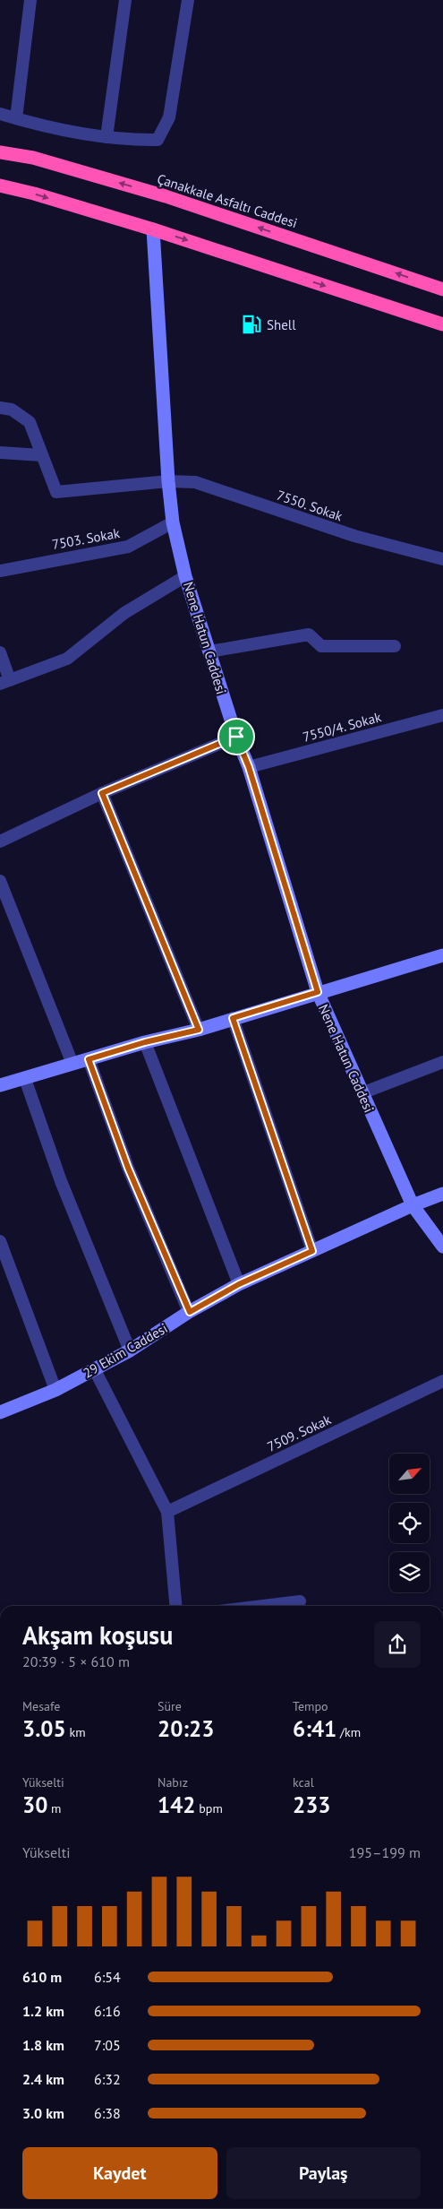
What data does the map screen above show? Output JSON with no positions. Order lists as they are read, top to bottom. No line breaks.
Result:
{"streets":{"highway":["Çanakkale Asfaltı Caddesi"],"street":["7550. Sokak","7503. Sokak","Nene Hatun Caddesi","7550/4. Sokak","29 Ekim Caddesi","7509. Sokak"]},"crossings":[["7550. Sokak","Nene Hatun Caddesi"],["7503. Sokak","Nene Hatun Caddesi"],["Nene Hatun Caddesi","7550/4. Sokak"],["Nene Hatun Caddesi","29 Ekim Caddesi"]],"places":{"fuel station":["Shell"]},"north":"top right","page":{"heading":["Akşam koşusu","20:39 · 5 × 610 m"],"stats":[["Mesafe","3.05 km"],["Süre","20:23"],["Tempo","6:41 /km"],["Yükselti","30 m"],["Nabız","142 bpm"],["kcal","233"]],"chart":["Yükselti","195–199 m"],"list":[{"name":"610 m","note":"6:54"},{"name":"1.2 km","note":"6:16"},{"name":"1.8 km","note":"7:05"},{"name":"2.4 km","note":"6:32"},{"name":"3.0 km","note":"6:38"}],"buttons":["Kaydet","Paylaş"]}}
